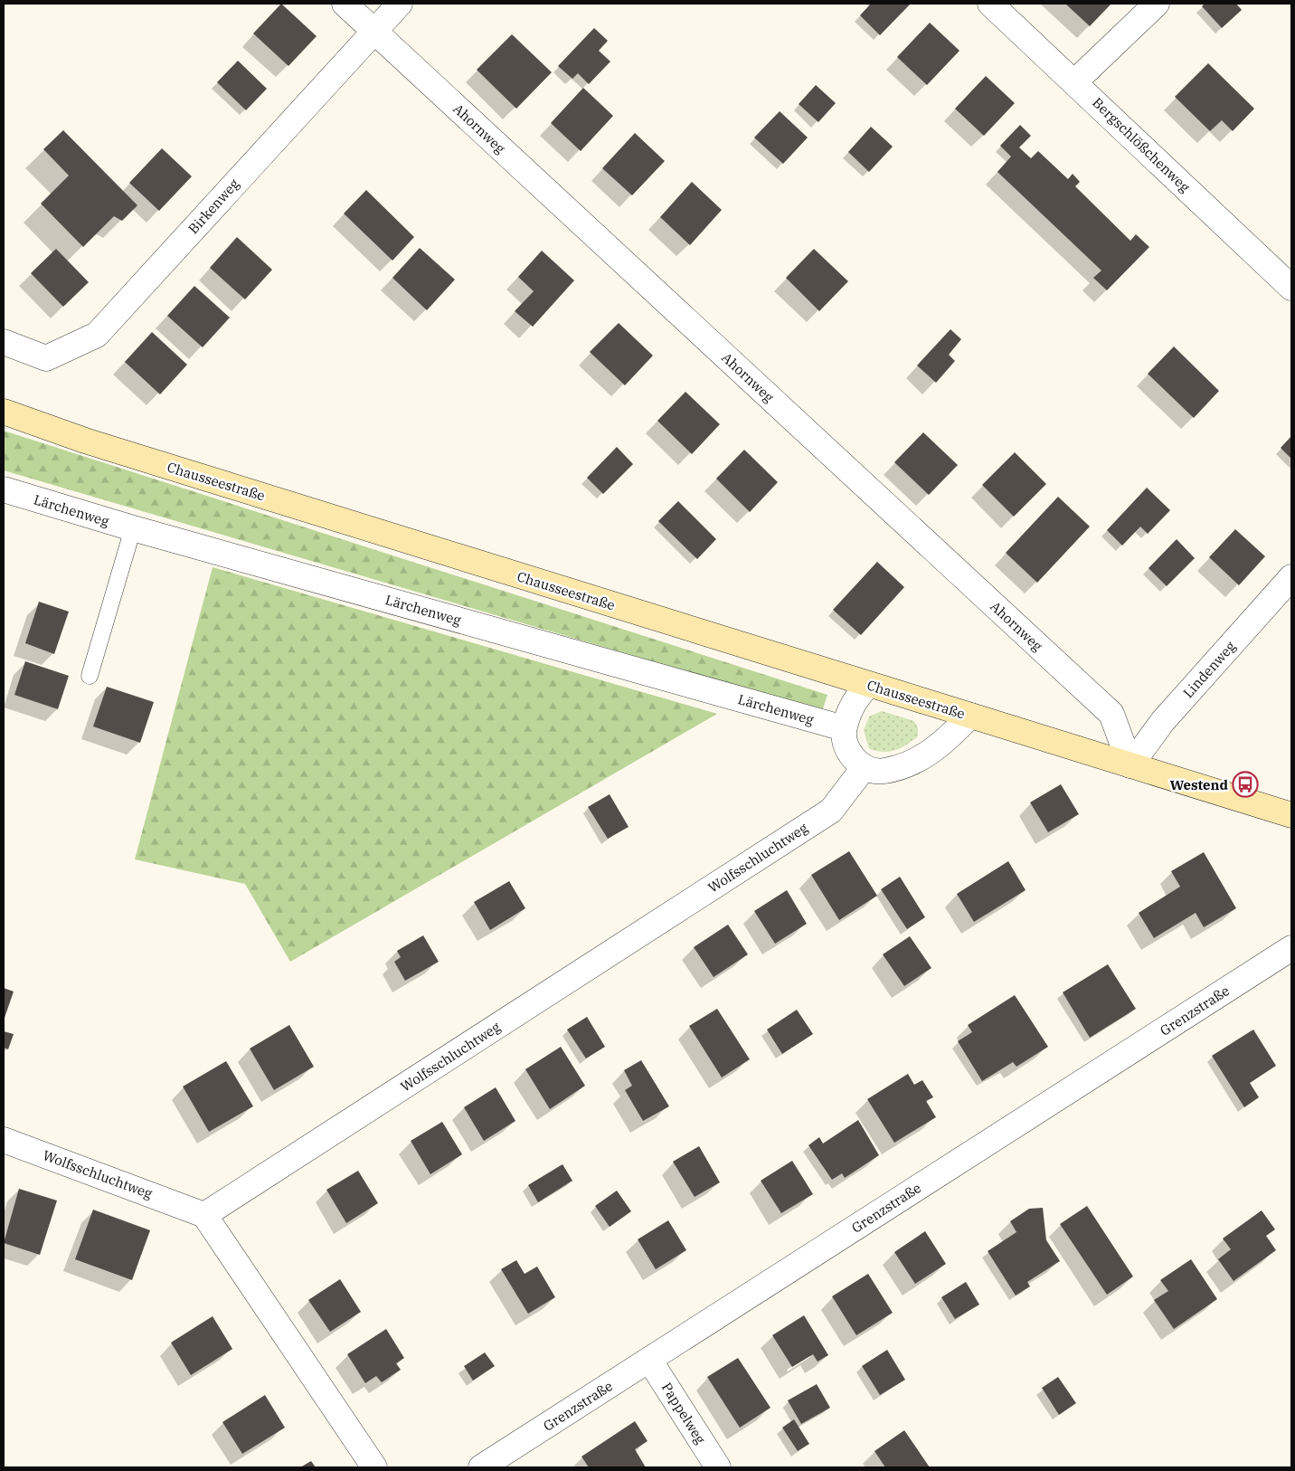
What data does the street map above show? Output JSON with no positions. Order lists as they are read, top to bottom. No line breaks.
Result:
{"streets":{"main road":["Chausseestraße"],"street":["Ahornweg","Bergschlößchenweg","Birkenweg","Lärchenweg","Lindenweg","Wolfsschluchtweg","Grenzstraße","Pappelweg"]},"crossings":[["Ahornweg","Birkenweg"],["Ahornweg","Chausseestraße"],["Ahornweg","Lindenweg"],["Chausseestraße","Lindenweg"],["Grenzstraße","Pappelweg"]],"places":{"bus stop":["Westend"]}}
